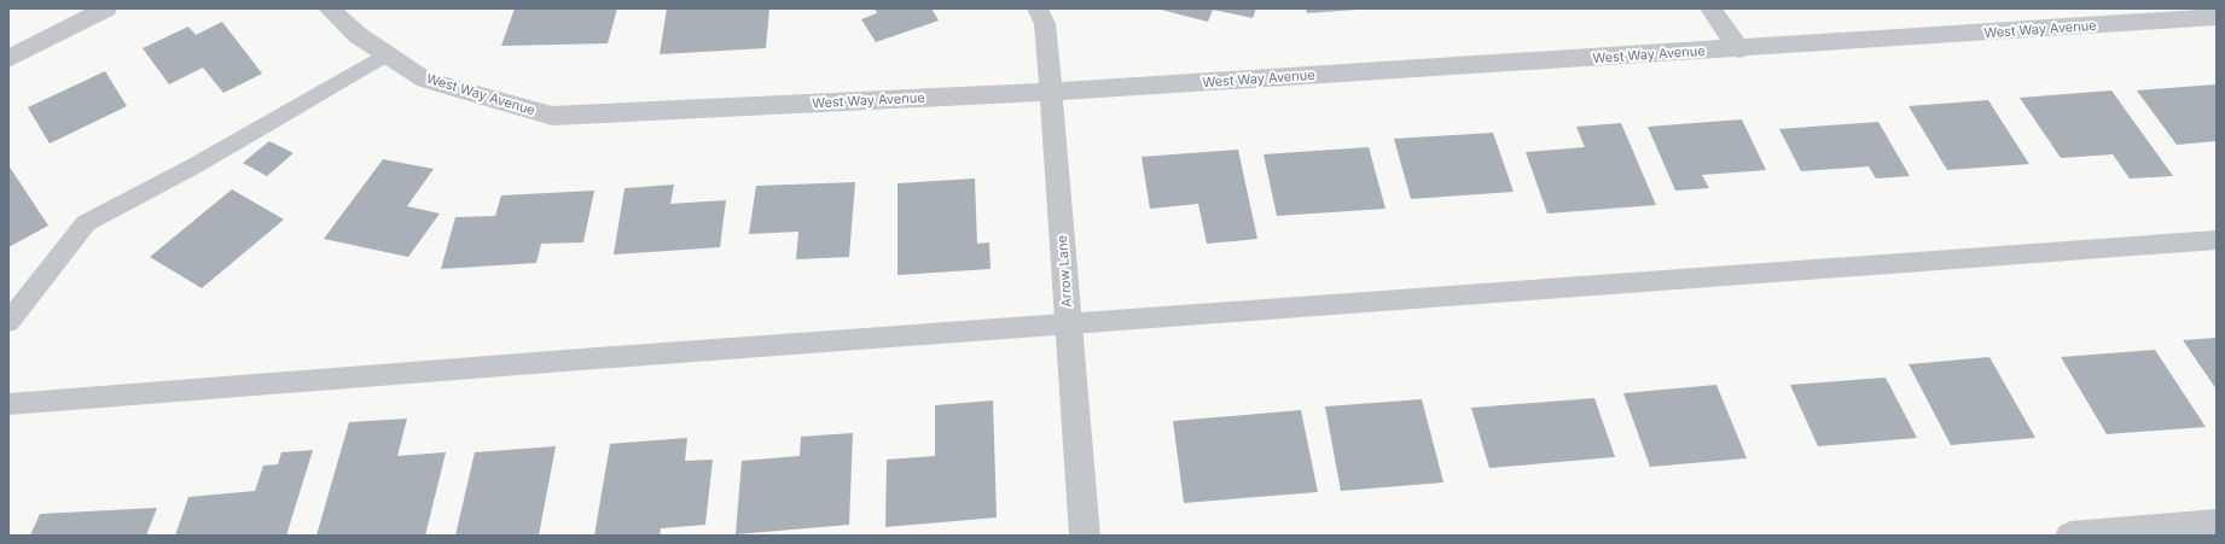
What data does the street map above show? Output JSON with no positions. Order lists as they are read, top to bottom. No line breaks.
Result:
{"streets":{"street":["West Way Avenue","Arrow Lane"]},"crossings":[["West Way Avenue","Arrow Lane"]]}
